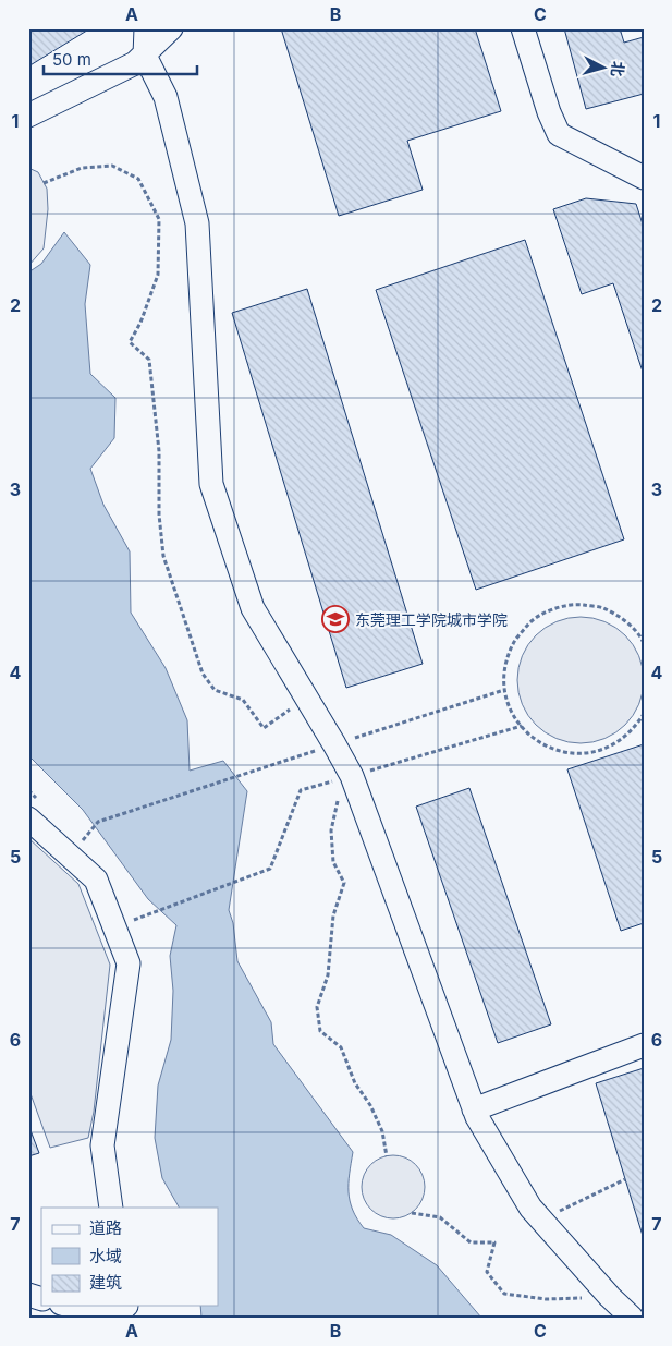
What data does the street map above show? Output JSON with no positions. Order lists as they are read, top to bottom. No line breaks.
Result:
{"places":{"school or university":["东莞理工学院城市学院"]},"legend":["道路","水域","建筑"],"scale_bar":"50 m","north":"right","grid":{"columns":["A","B","C"],"rows":["1","2","3","4","5","6","7"]}}
